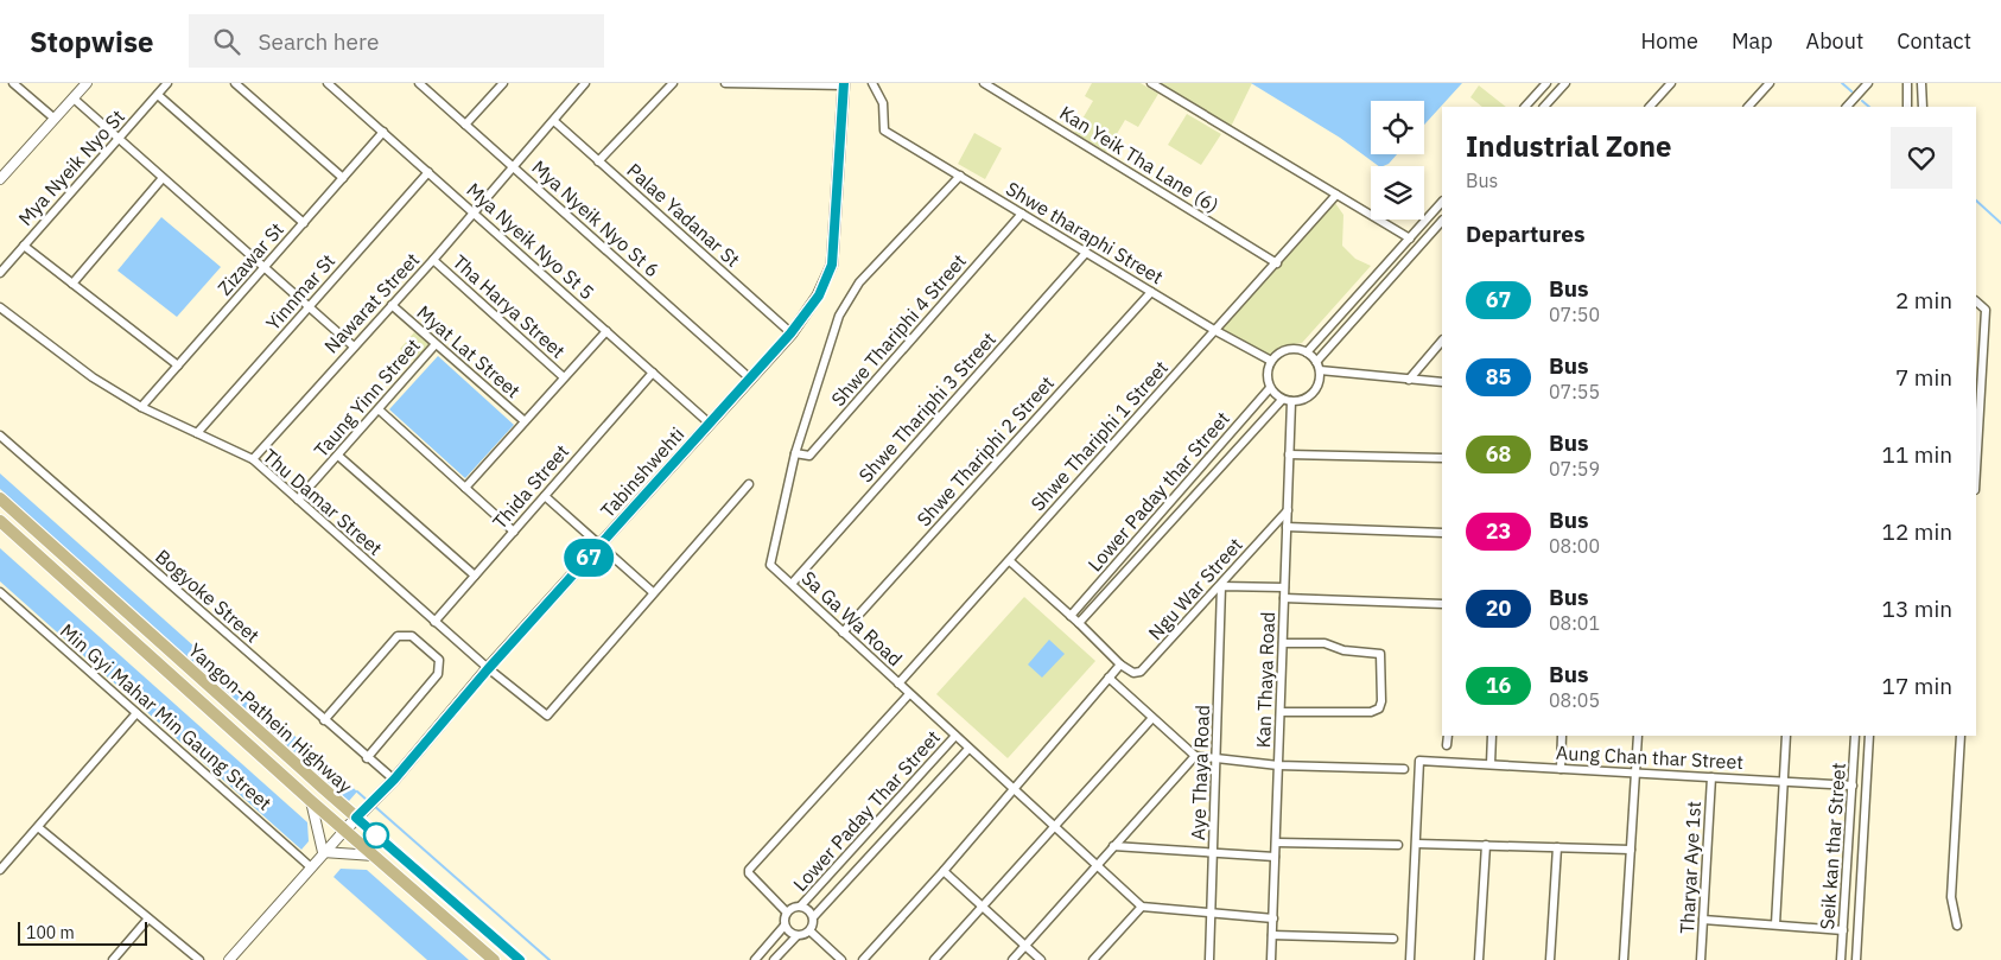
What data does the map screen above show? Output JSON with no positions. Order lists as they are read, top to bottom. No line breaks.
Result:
{"streets":{"main road":["Tabinshwehti","Yangon-Pathein Highway"],"street":["Kan Yeik Tha Lane (6)","Mya Nyeik Nyo St","Palae Yadanar St","Mya Nyeik Nyo St 6","Shwe tharaphi Street","Mya Nyeik Nyo St 5","Zizawar St","Yinnmar St","Nawarat Street","Tha Harya Street","Shwe Thariphi 4 Street","Myat Lat Street","Taung Yinn Street","Shwe Thariphi 3 Street","Shwe Thariphi 1 Street","Shwe Thariphi 2 Street","Thida Street","Lower Paday thar Street","Thu Damar Street","Ngu War Street","Bogyoke Street","Sa Ga Wa Road","Kan Thaya Road","Min Gyi Mahar Min Gaung Street","Aung Chan thar Street","Aye Thaya Road","Lower Paday Thar Street","Seik kan thar Street","Tharyar Aye 1st"]},"crossings":[["Kan Yeik Tha Lane (6)","Shwe Thariphi 1 Street"],["Palae Yadanar St","Nawarat Street"],["Palae Yadanar St","Tabinshwehti"],["Mya Nyeik Nyo St 6","Nawarat Street"],["Mya Nyeik Nyo St 6","Tabinshwehti"],["Shwe tharaphi Street","Shwe Thariphi 4 Street"],["Shwe tharaphi Street","Shwe Thariphi 3 Street"],["Shwe tharaphi Street","Shwe Thariphi 1 Street"],["Shwe tharaphi Street","Shwe Thariphi 2 Street"],["Shwe tharaphi Street","Lower Paday thar Street"],["Shwe tharaphi Street","Sa Ga Wa Road"],["Shwe tharaphi Street","Kan Thaya Road"],["Mya Nyeik Nyo St 5","Zizawar St"],["Mya Nyeik Nyo St 5","Yinnmar St"],["Mya Nyeik Nyo St 5","Nawarat Street"],["Mya Nyeik Nyo St 5","Tabinshwehti"],["Mya Nyeik Nyo St 5","Thida Street"],["Zizawar St","Thu Damar Street"],["Yinnmar St","Thu Damar Street"],["Nawarat Street","Tha Harya Street"],["Nawarat Street","Myat Lat Street"],["Nawarat Street","Thu Damar Street"],["Shwe Thariphi 4 Street","Sa Ga Wa Road"],["Myat Lat Street","Taung Yinn Street"],["Taung Yinn Street","Thu Damar Street"],["Shwe Thariphi 3 Street","Sa Ga Wa Road"],["Shwe Thariphi 1 Street","Sa Ga Wa Road"],["Shwe Thariphi 2 Street","Sa Ga Wa Road"],["Tabinshwehti","Thu Damar Street"],["Tabinshwehti","Bogyoke Street"],["Tabinshwehti","Yangon-Pathein Highway"],["Thida Street","Thu Damar Street"],["Lower Paday thar Street","Kan Thaya Road"],["Ngu War Street","Kan Thaya Road"],["Ngu War Street","Aye Thaya Road"],["Sa Ga Wa Road","Lower Paday Thar Street"],["Aung Chan thar Street","Seik kan thar Street"],["Aung Chan thar Street","Tharyar Aye 1st"]],"lines":["bus line 67"],"scale_bar":"100 m","page":{"header":"Stopwise","search":"Search here","nav":["Home","Map","About","Contact"],"on_map":"67","heading":[["Industrial Zone","Bus"],"Departures"],"list":[{"mark":"67","name":"Bus","note":"07:50","value":"2 min"},{"mark":"85","name":"Bus","note":"07:55","value":"7 min"},{"mark":"68","name":"Bus","note":"07:59","value":"11 min"},{"mark":"23","name":"Bus","note":"08:00","value":"12 min"},{"mark":"20","name":"Bus","note":"08:01","value":"13 min"},{"mark":"16","name":"Bus","note":"08:05","value":"17 min"}],"scale":"100 m"}}
